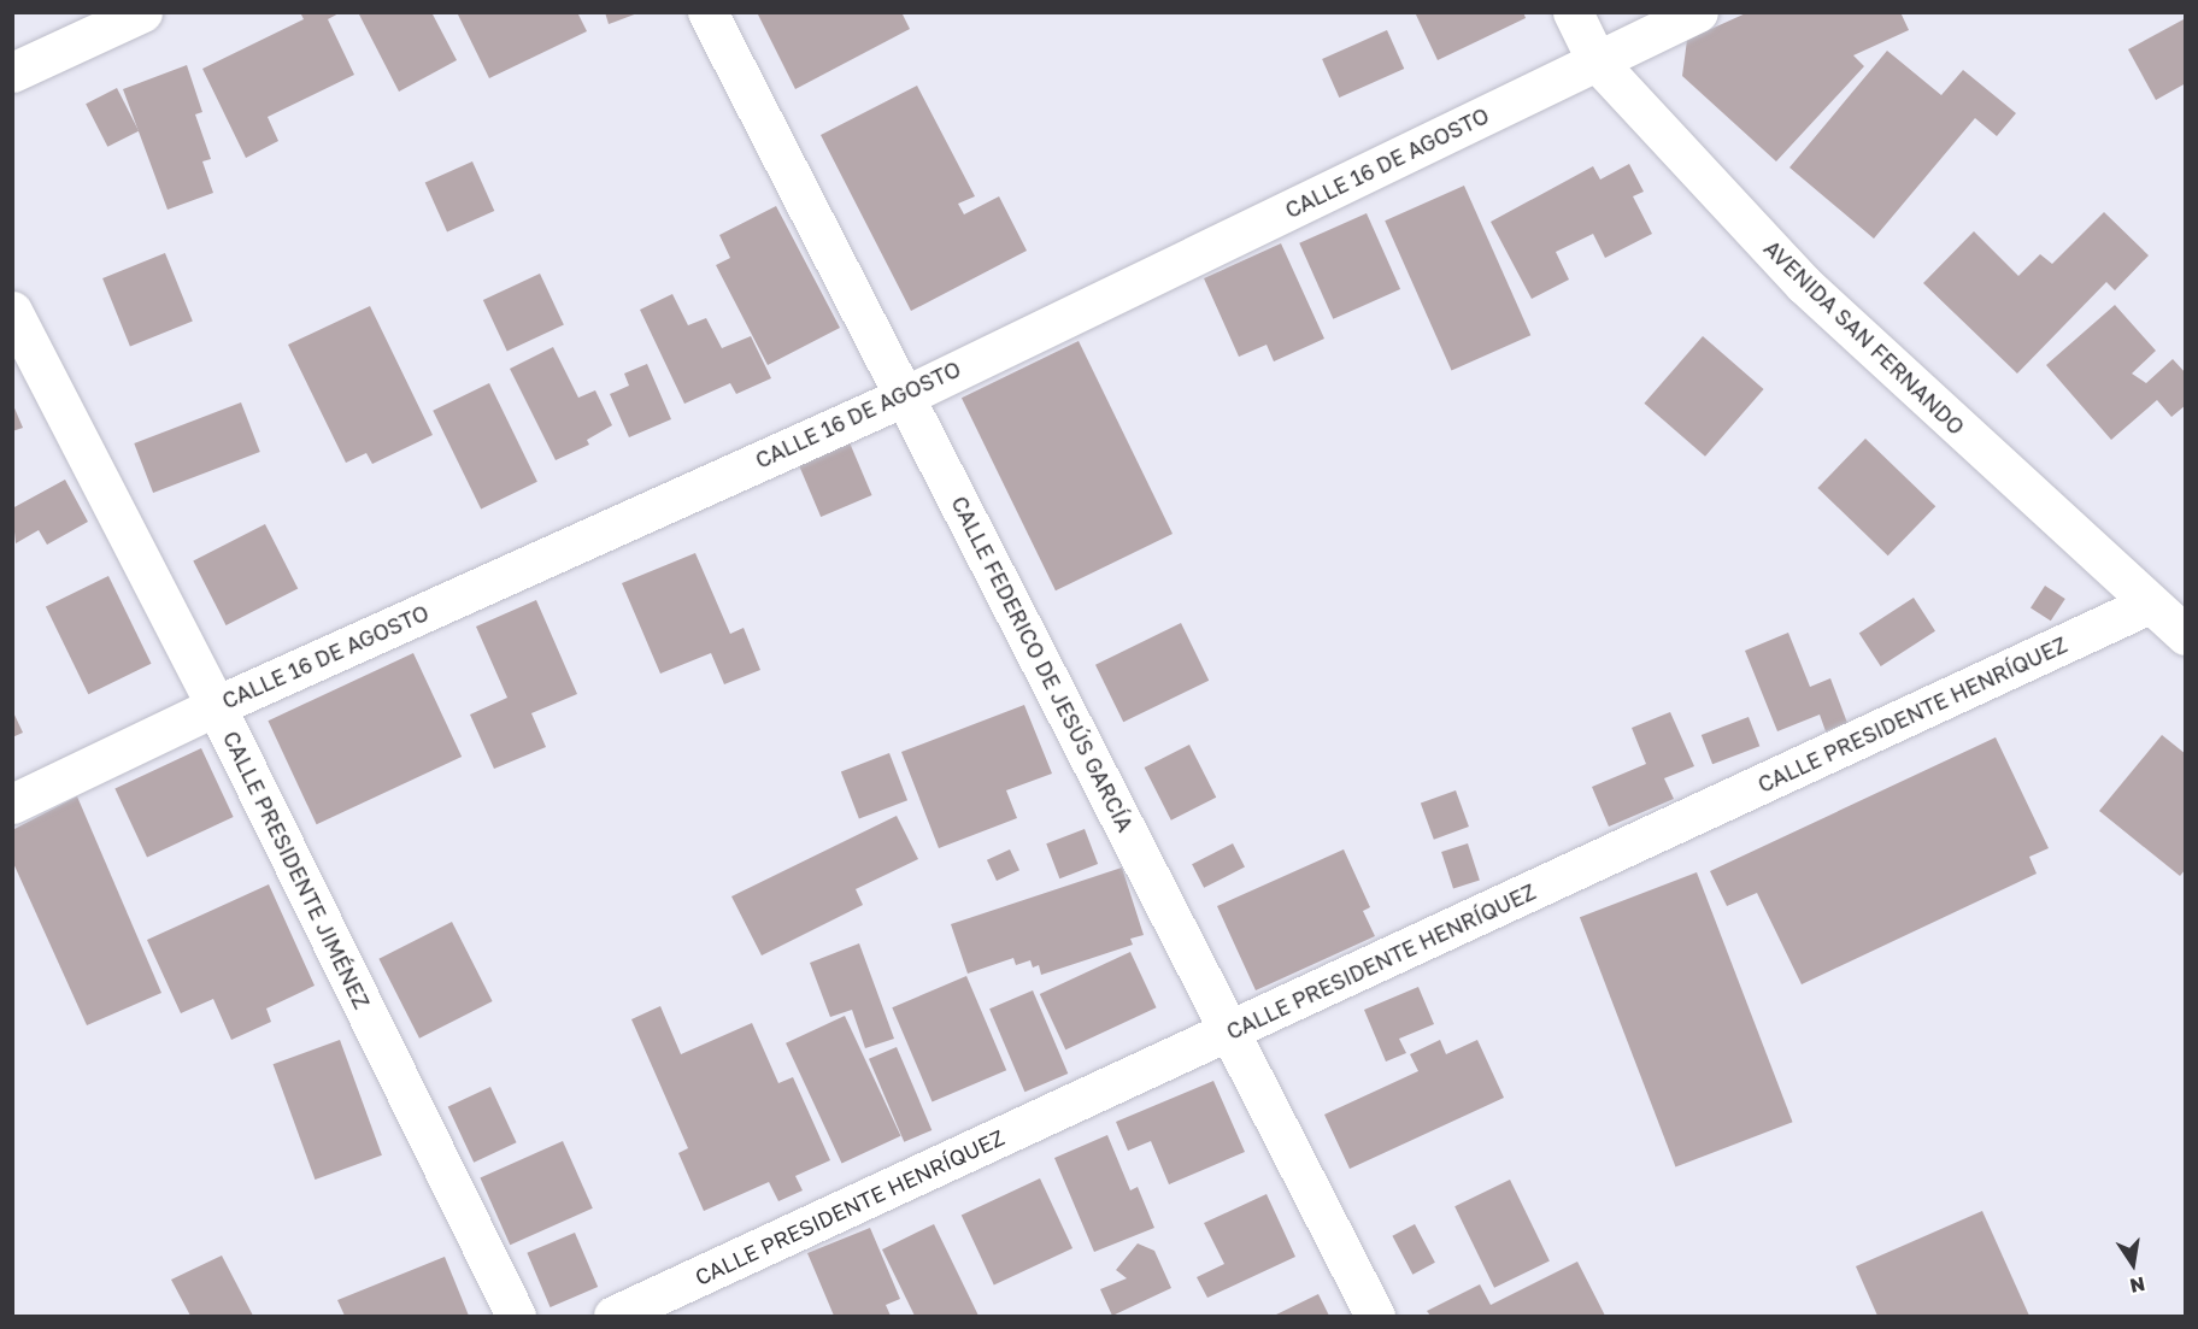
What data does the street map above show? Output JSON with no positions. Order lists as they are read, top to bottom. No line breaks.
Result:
{"streets":{"street":["CALLE 16 DE AGOSTO","AVENIDA SAN FERNANDO","CALLE FEDERICO DE JESÚS GARCÍA","CALLE PRESIDENTE HENRÍQUEZ","CALLE PRESIDENTE JIMÉNEZ"]},"crossings":[["CALLE 16 DE AGOSTO","AVENIDA SAN FERNANDO"],["CALLE 16 DE AGOSTO","CALLE FEDERICO DE JESÚS GARCÍA"],["CALLE 16 DE AGOSTO","CALLE PRESIDENTE JIMÉNEZ"],["AVENIDA SAN FERNANDO","CALLE PRESIDENTE HENRÍQUEZ"],["CALLE FEDERICO DE JESÚS GARCÍA","CALLE PRESIDENTE HENRÍQUEZ"]],"north":"bottom"}
